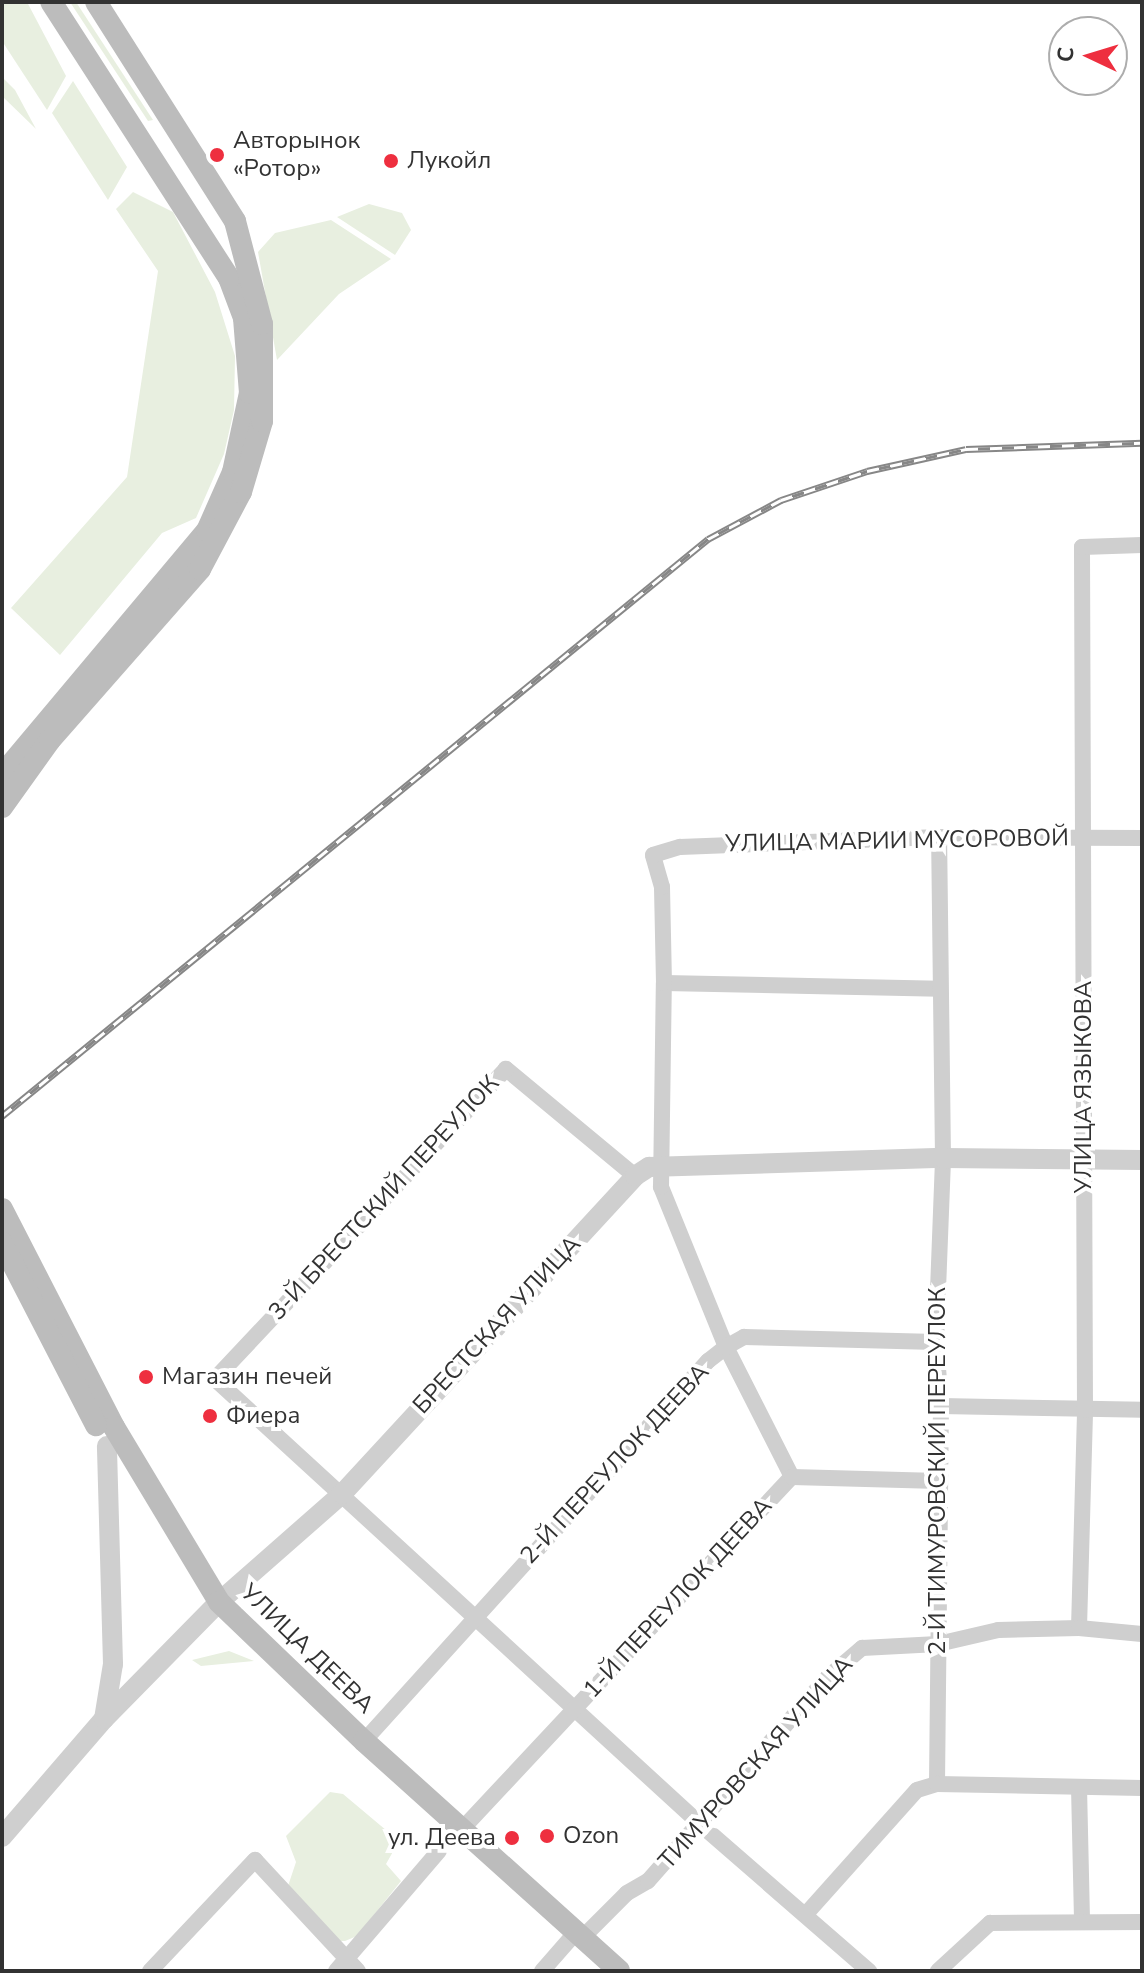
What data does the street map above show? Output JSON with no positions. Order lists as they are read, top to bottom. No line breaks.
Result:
{"streets":{"main road":["УЛИЦА ДЕЕВА"],"street":["УЛИЦА МАРИИ МУСОРОВОЙ","УЛИЦА ЯЗЫКОВА","3-Й БРЕСТСКИЙ ПЕРЕУЛОК","БРЕСТСКАЯ УЛИЦА","2-Й ПЕРЕУЛОК ДЕЕВА","2-Й ТИМУРОВСКИЙ ПЕРЕУЛОК","1-Й ПЕРЕУЛОК ДЕЕВА","ТИМУРОВСКАЯ УЛИЦА"]},"crossings":[["УЛИЦА МАРИИ МУСОРОВОЙ","УЛИЦА ЯЗЫКОВА"],["УЛИЦА МАРИИ МУСОРОВОЙ","2-Й ТИМУРОВСКИЙ ПЕРЕУЛОК"],["УЛИЦА ЯЗЫКОВА","БРЕСТСКАЯ УЛИЦА"],["УЛИЦА ЯЗЫКОВА","ТИМУРОВСКАЯ УЛИЦА"],["3-Й БРЕСТСКИЙ ПЕРЕУЛОК","БРЕСТСКАЯ УЛИЦА"],["БРЕСТСКАЯ УЛИЦА","2-Й ТИМУРОВСКИЙ ПЕРЕУЛОК"],["БРЕСТСКАЯ УЛИЦА","УЛИЦА ДЕЕВА"],["2-Й ПЕРЕУЛОК ДЕЕВА","2-Й ТИМУРОВСКИЙ ПЕРЕУЛОК"],["2-Й ПЕРЕУЛОК ДЕЕВА","УЛИЦА ДЕЕВА"],["2-Й ТИМУРОВСКИЙ ПЕРЕУЛОК","1-Й ПЕРЕУЛОК ДЕЕВА"],["2-Й ТИМУРОВСКИЙ ПЕРЕУЛОК","ТИМУРОВСКАЯ УЛИЦА"],["1-Й ПЕРЕУЛОК ДЕЕВА","УЛИЦА ДЕЕВА"],["УЛИЦА ДЕЕВА","ТИМУРОВСКАЯ УЛИЦА"]],"places":["Авторынок «Ротор»","Лукойл","Магазин печей","Фиера","Ozon","ул. Деева"],"north":"left"}
